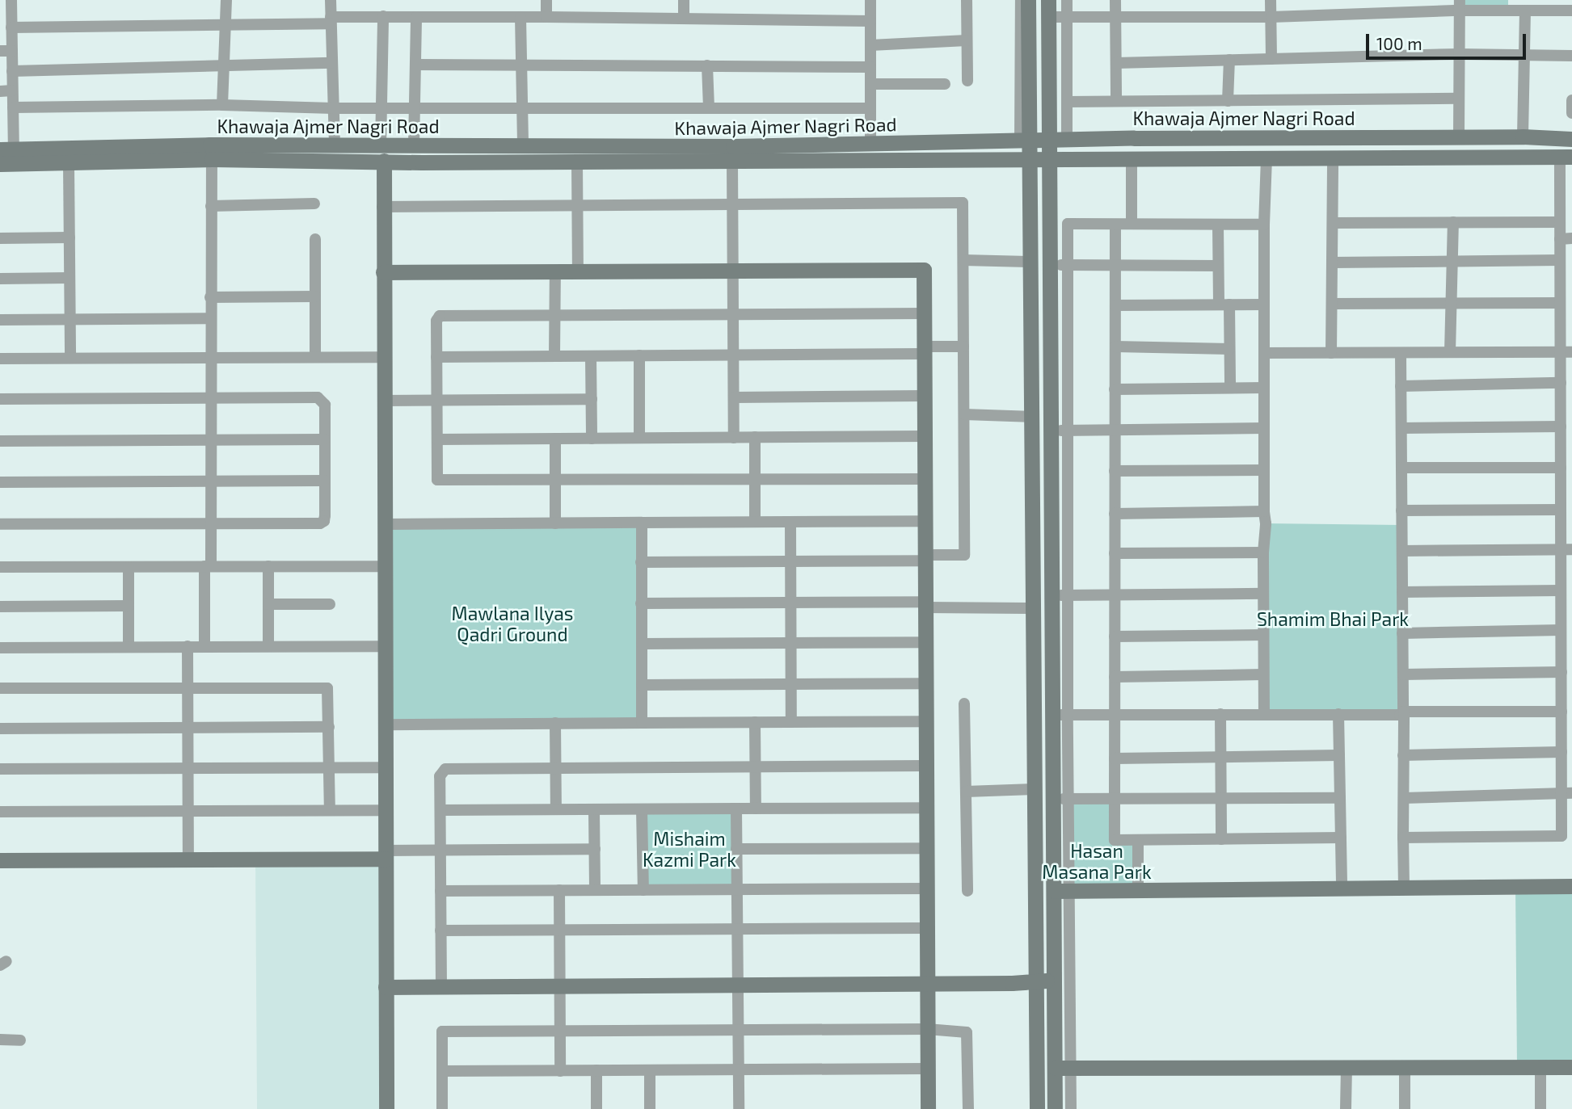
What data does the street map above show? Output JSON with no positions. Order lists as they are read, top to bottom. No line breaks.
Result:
{"streets":{"main road":["Khawaja Ajmer Nagri Road"]},"parks":["Mawlana Ilyas Qadri Ground","Shamim Bhai Park","Mishaim Kazmi Park","Hasan Masana Park"],"scale_bar":"100 m"}
